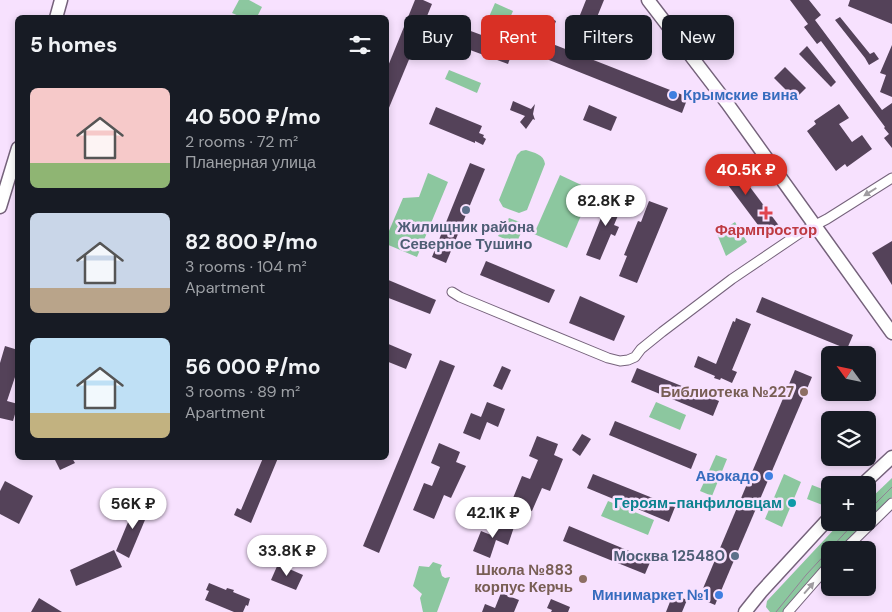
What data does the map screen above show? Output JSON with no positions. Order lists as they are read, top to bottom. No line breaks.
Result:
{"places":{"other":["Крымские вина","Жилищник района Северное Тушино","Библиотека №227","Авокадо","Героям-панфиловцам","Москва 125480","Школа №883 корпус Керчь","Минимаркет №1"],"health":["Фармпростор"]},"north":"top left","page":{"chip":["Buy","Rent","Filters","New"],"heading":"5 homes","list":[{"name":"40 500 ₽/mo","note":"2 rooms · 72 m² · Планерная улица"},{"name":"82 800 ₽/mo","note":"3 rooms · 104 m² · Apartment"},{"name":"56 000 ₽/mo","note":"3 rooms · 89 m² · Apartment"}],"price":["40.5K ₽","82.8K ₽","56K ₽","42.1K ₽","33.8K ₽"],"map_buttons":["+","−"]}}
